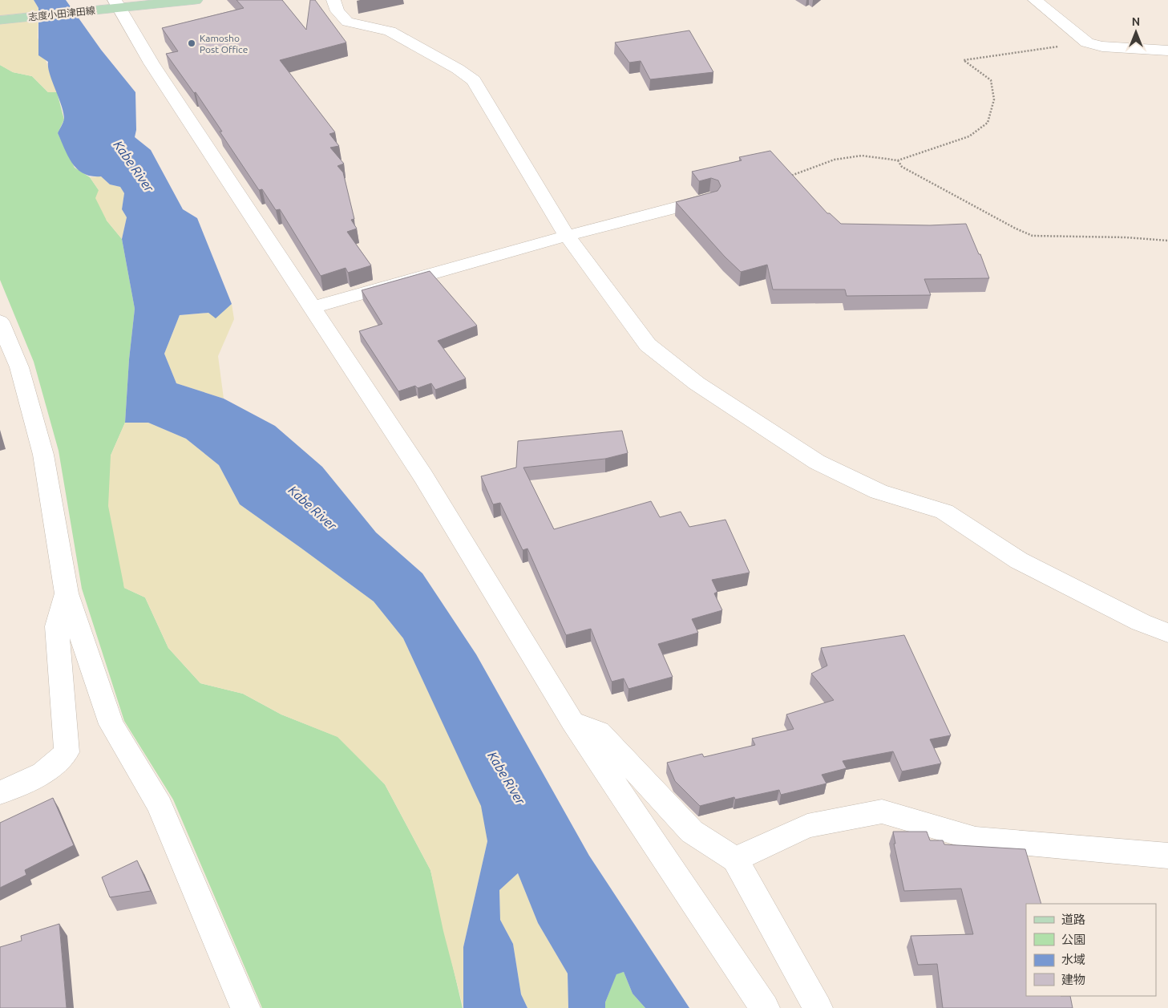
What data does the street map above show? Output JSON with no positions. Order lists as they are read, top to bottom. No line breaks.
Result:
{"streets":{"main road":["志度小田津田線"]},"water":["Kabe River"],"places":["Kamosho Post Office"],"legend":["道路","公園","水域","建物"],"north":"top"}
